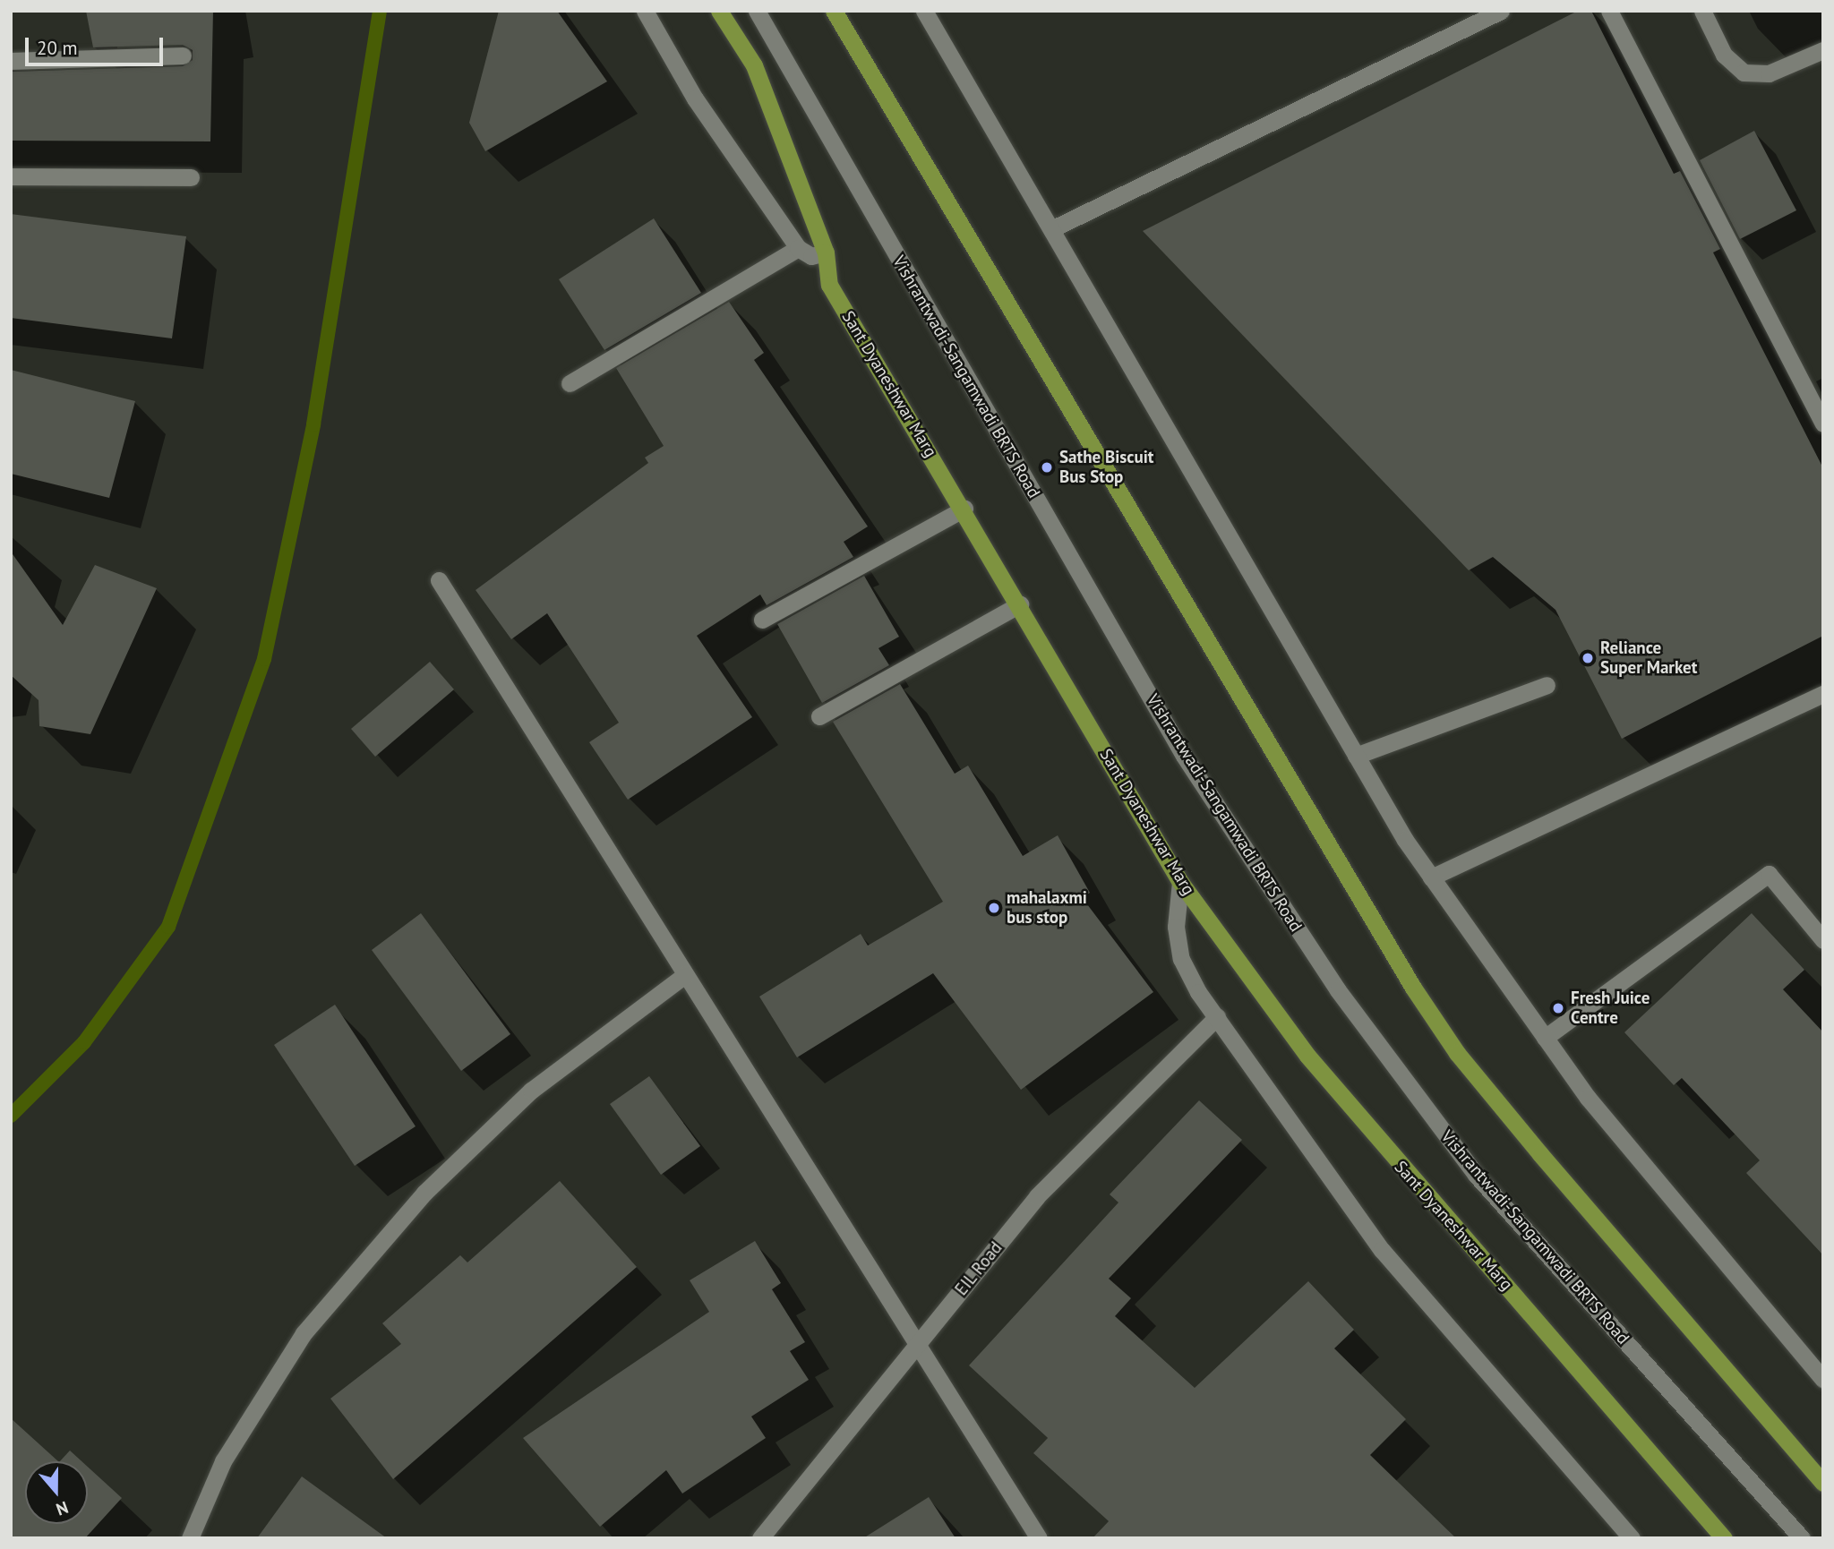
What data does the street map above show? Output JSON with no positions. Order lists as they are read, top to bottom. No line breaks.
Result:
{"streets":{"main road":["Sant Dyaneshwar Marg"],"street":["Vishrantwadi-Sangamwadi BRTS Road","EIL Road"]},"places":["Sathe Biscuit Bus Stop","Reliance Super Market","mahalaxmi bus stop","Fresh Juice Centre"],"scale_bar":"20 m","north":"bottom"}
